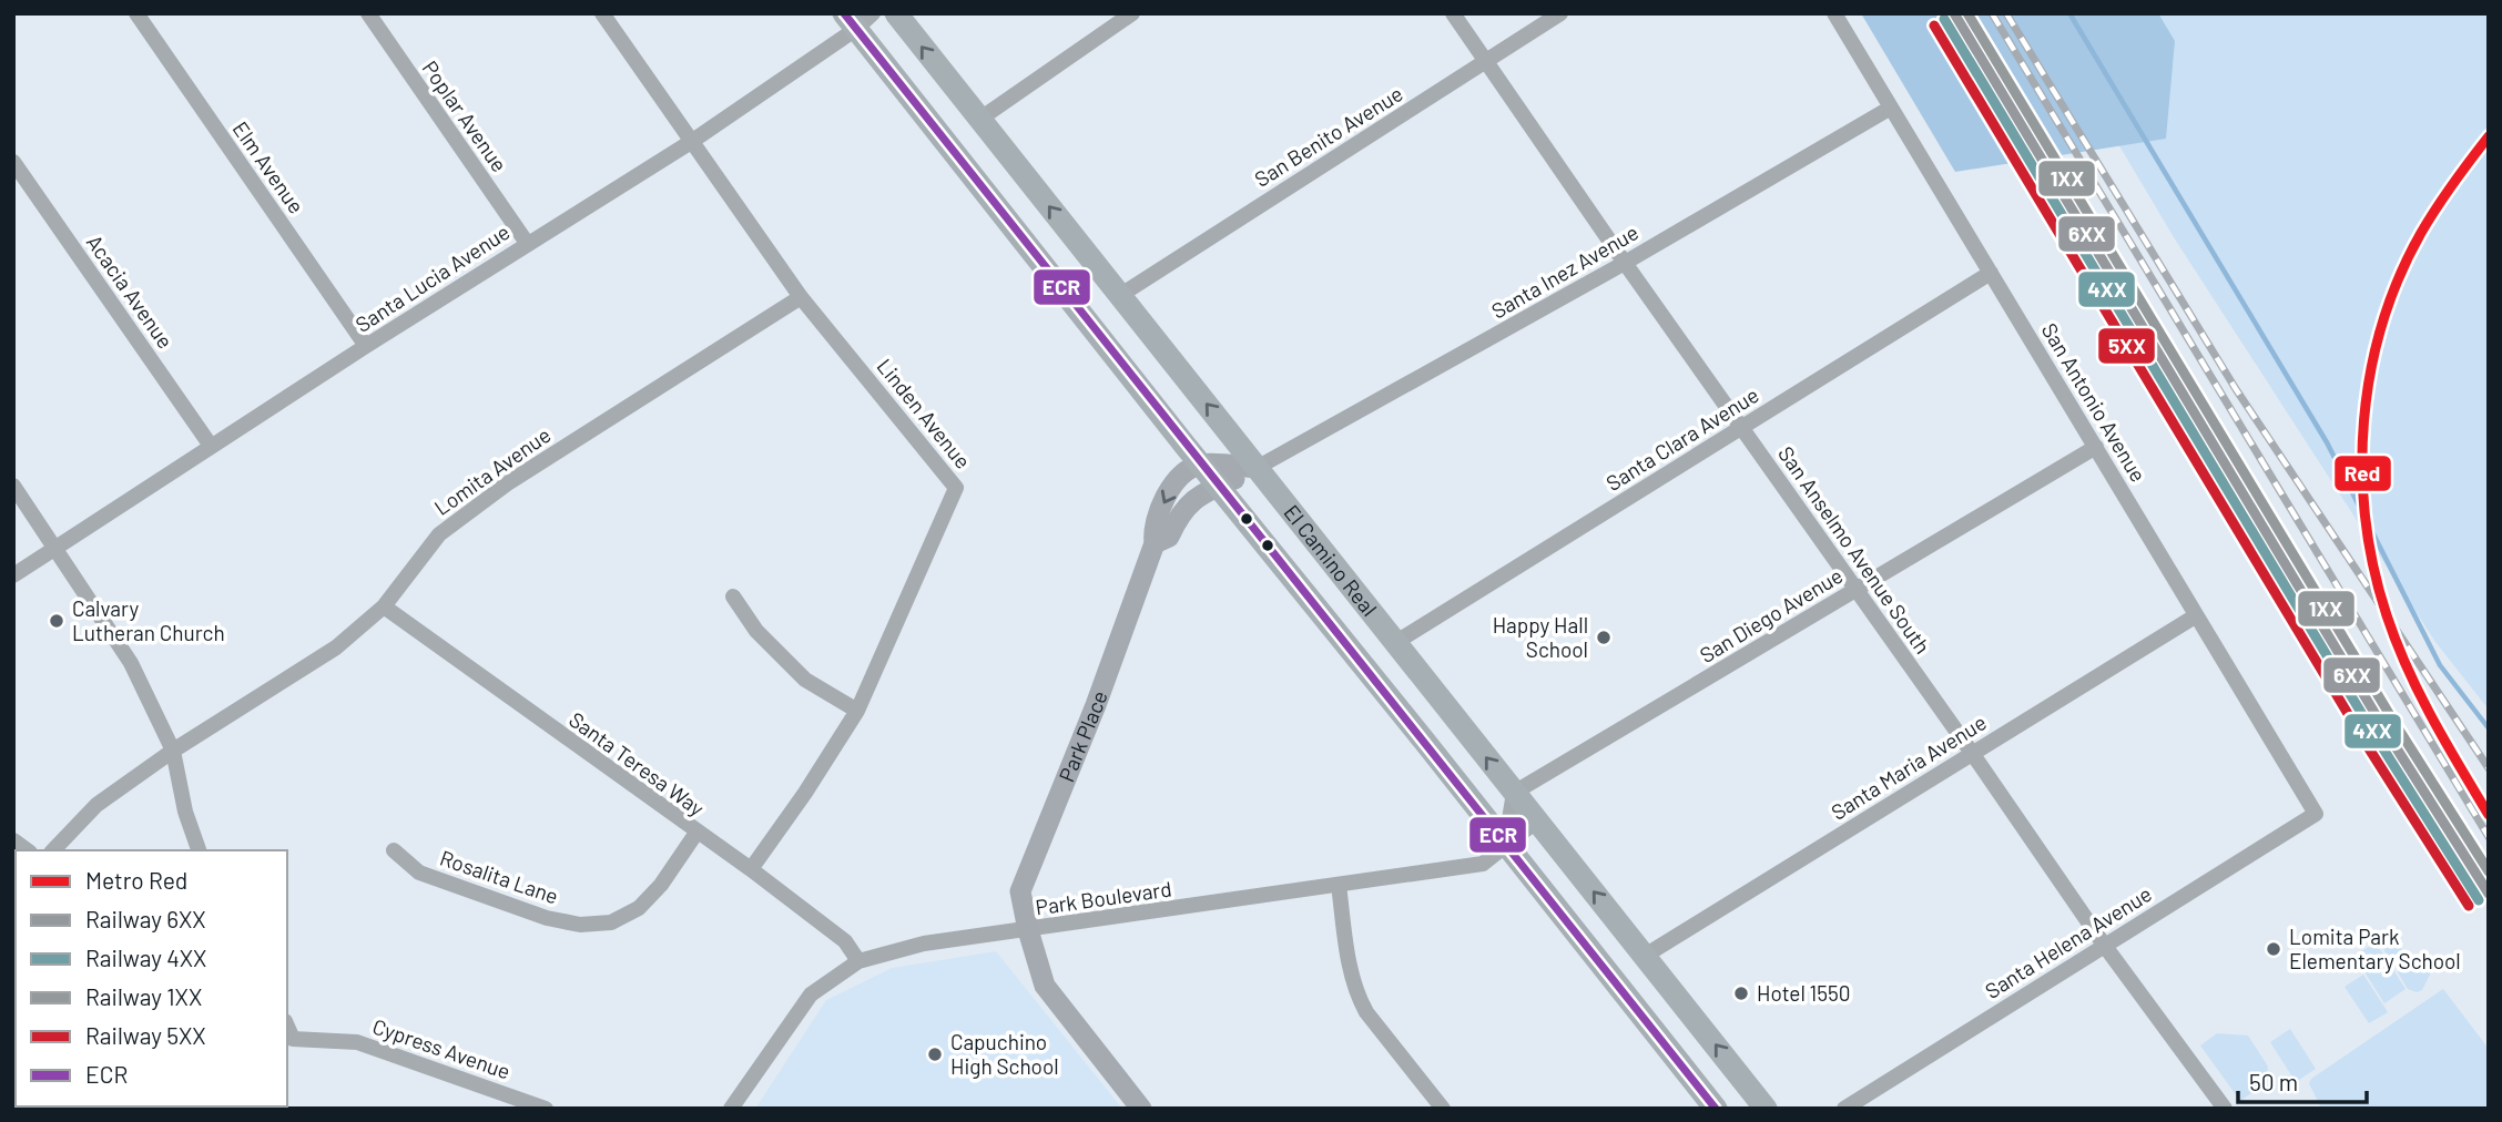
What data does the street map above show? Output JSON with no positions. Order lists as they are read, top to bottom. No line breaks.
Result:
{"streets":{"main road":["El Camino Real","Park Place"],"street":["Poplar Avenue","San Benito Avenue","Elm Avenue","Santa Inez Avenue","Santa Lucia Avenue","Acacia Avenue","San Antonio Avenue","Linden Avenue","Santa Clara Avenue","Lomita Avenue","San Anselmo Avenue South","San Diego Avenue","Santa Teresa Way","Santa Maria Avenue","Rosalita Lane","Park Boulevard","Santa Helena Avenue","Cypress Avenue"]},"crossings":[["Poplar Avenue","Santa Lucia Avenue"],["San Benito Avenue","San Anselmo Avenue South"],["San Benito Avenue","El Camino Real"],["Elm Avenue","Santa Lucia Avenue"],["Santa Inez Avenue","San Antonio Avenue"],["Santa Inez Avenue","San Anselmo Avenue South"],["Santa Inez Avenue","El Camino Real"],["Santa Inez Avenue","Park Place"],["Santa Lucia Avenue","Acacia Avenue"],["Santa Lucia Avenue","Linden Avenue"],["Santa Lucia Avenue","El Camino Real"],["San Antonio Avenue","Santa Clara Avenue"],["San Antonio Avenue","San Diego Avenue"],["San Antonio Avenue","Santa Maria Avenue"],["San Antonio Avenue","Santa Helena Avenue"],["Linden Avenue","Lomita Avenue"],["Linden Avenue","Santa Teresa Way"],["Santa Clara Avenue","San Anselmo Avenue South"],["Santa Clara Avenue","El Camino Real"],["Lomita Avenue","Santa Teresa Way"],["San Anselmo Avenue South","San Diego Avenue"],["San Anselmo Avenue South","Santa Maria Avenue"],["San Anselmo Avenue South","Santa Helena Avenue"],["El Camino Real","San Diego Avenue"],["El Camino Real","Park Place"],["El Camino Real","Santa Maria Avenue"],["El Camino Real","Park Boulevard"],["Park Place","Park Boulevard"],["Santa Teresa Way","Rosalita Lane"],["Santa Teresa Way","Park Boulevard"]],"places":["Calvary Lutheran Church","Happy Hall School","Lomita Park Elementary School","Hotel 1550","Capuchino High School"],"lines":["rail line 6XX","rail line 1XX","transit line ECR","rail line 4XX","rail line 5XX","metro line Red"],"legend":["Metro Red","Railway 6XX","Railway 4XX","Railway 1XX","Railway 5XX","ECR"],"scale_bar":"50 m"}
